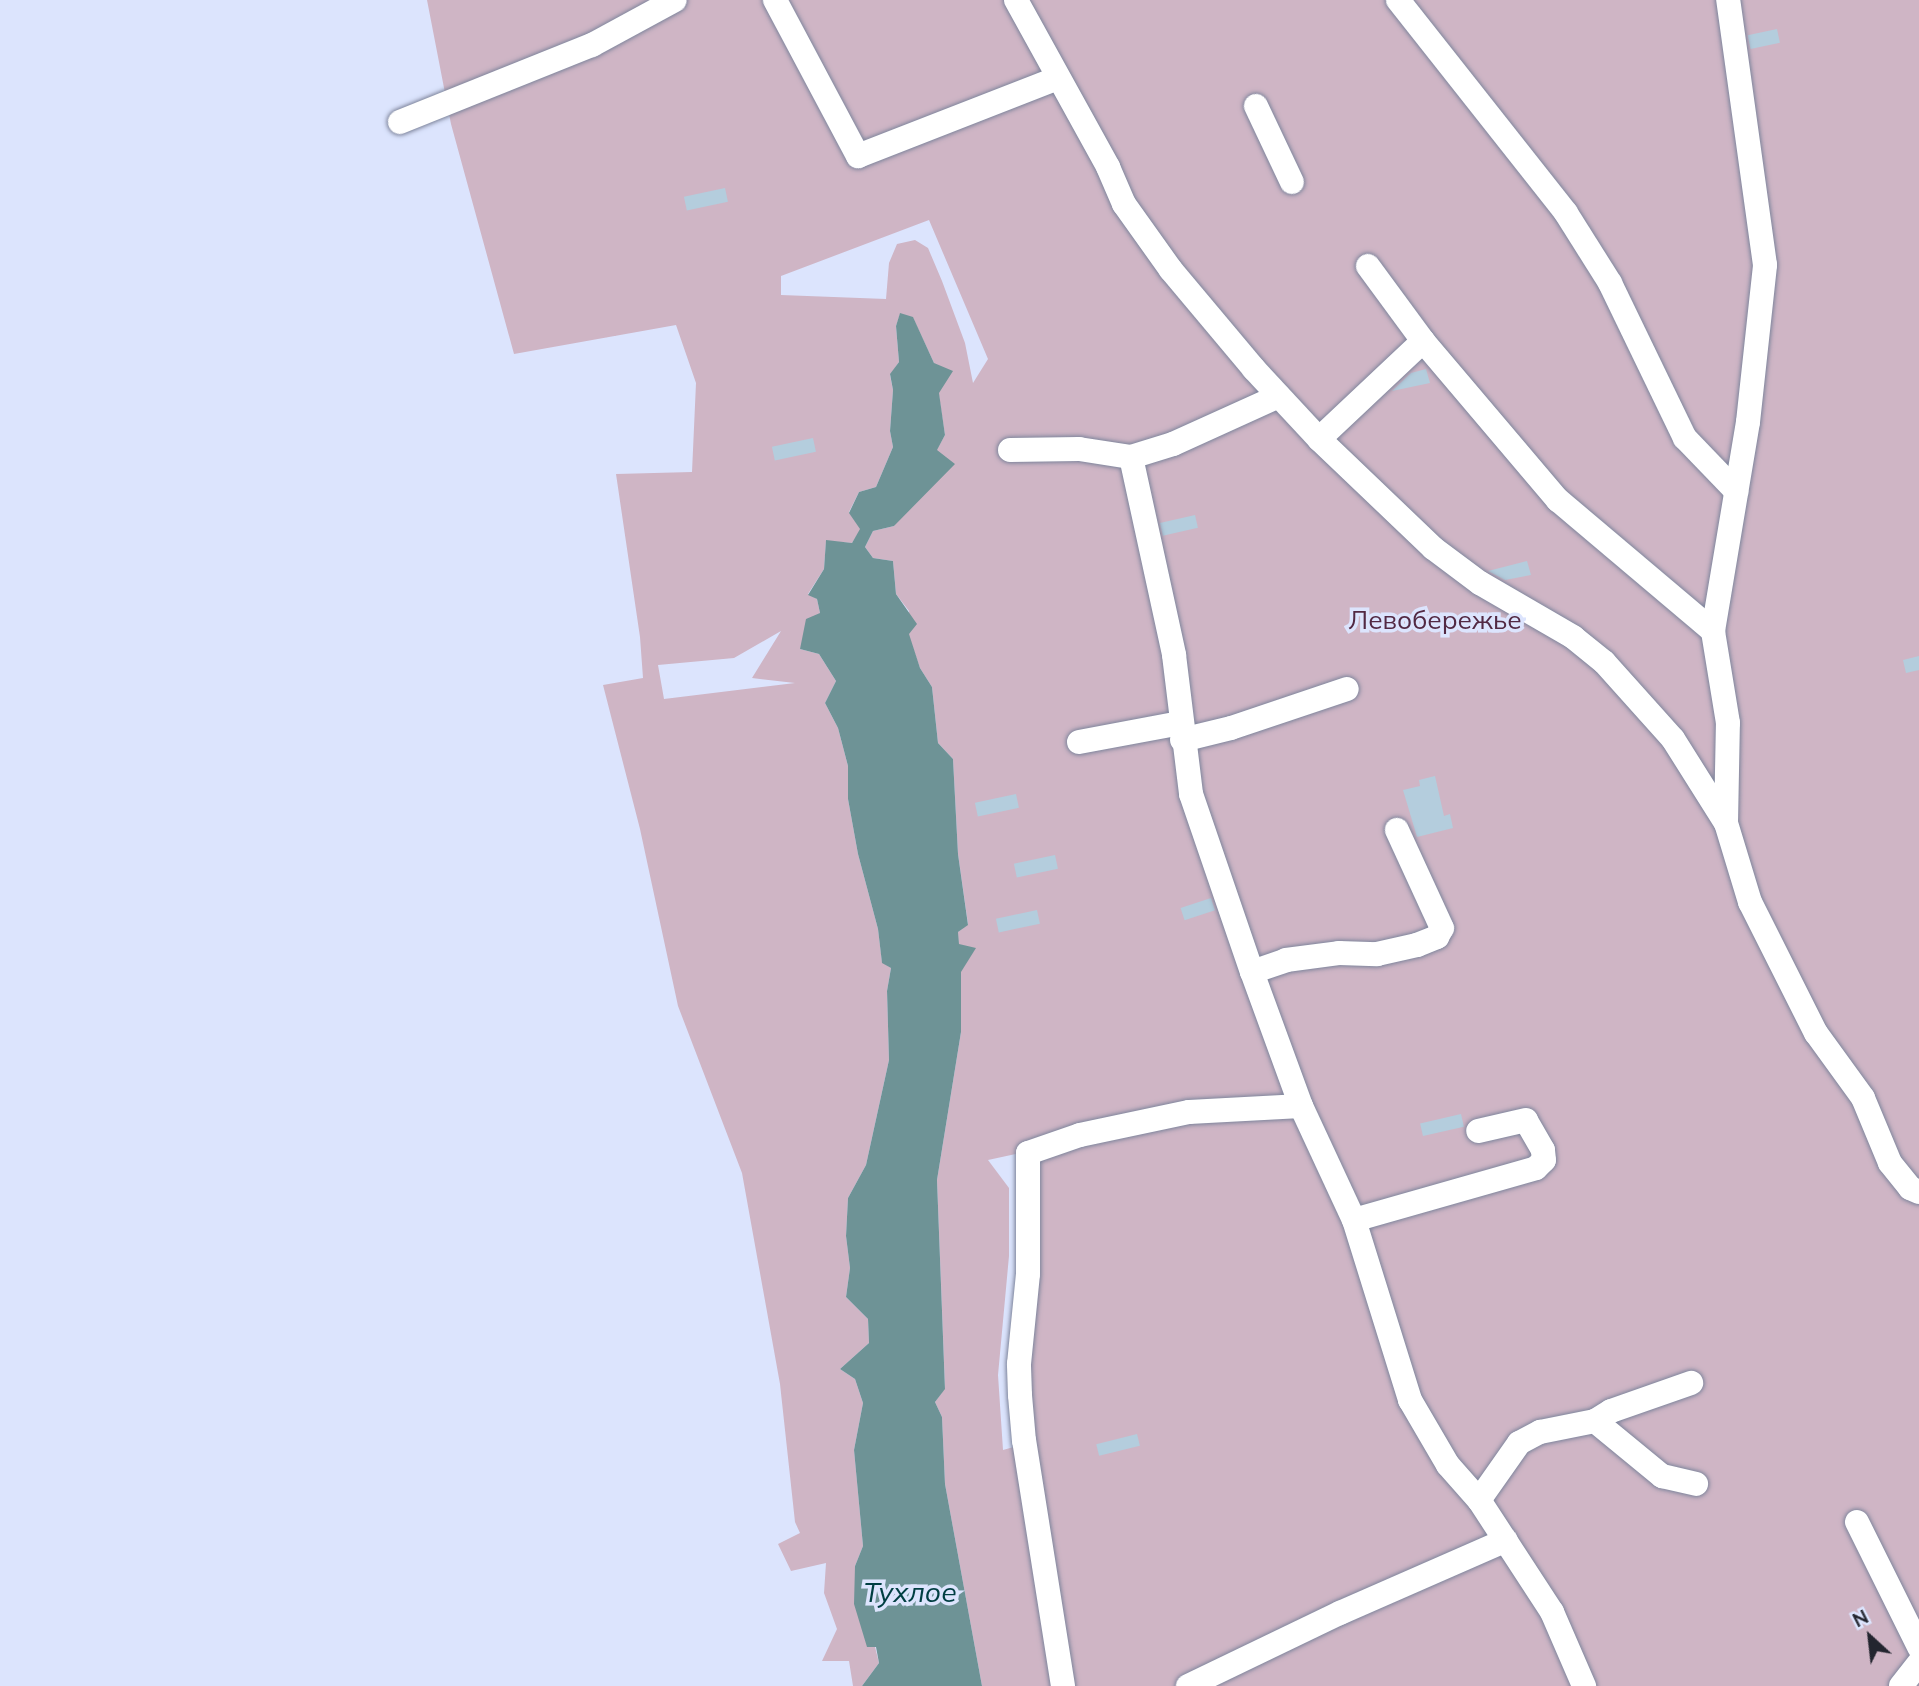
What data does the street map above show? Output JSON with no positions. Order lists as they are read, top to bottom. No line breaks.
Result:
{"water":["Тухлое"],"parks":["Левобережье"],"north":"top left"}
